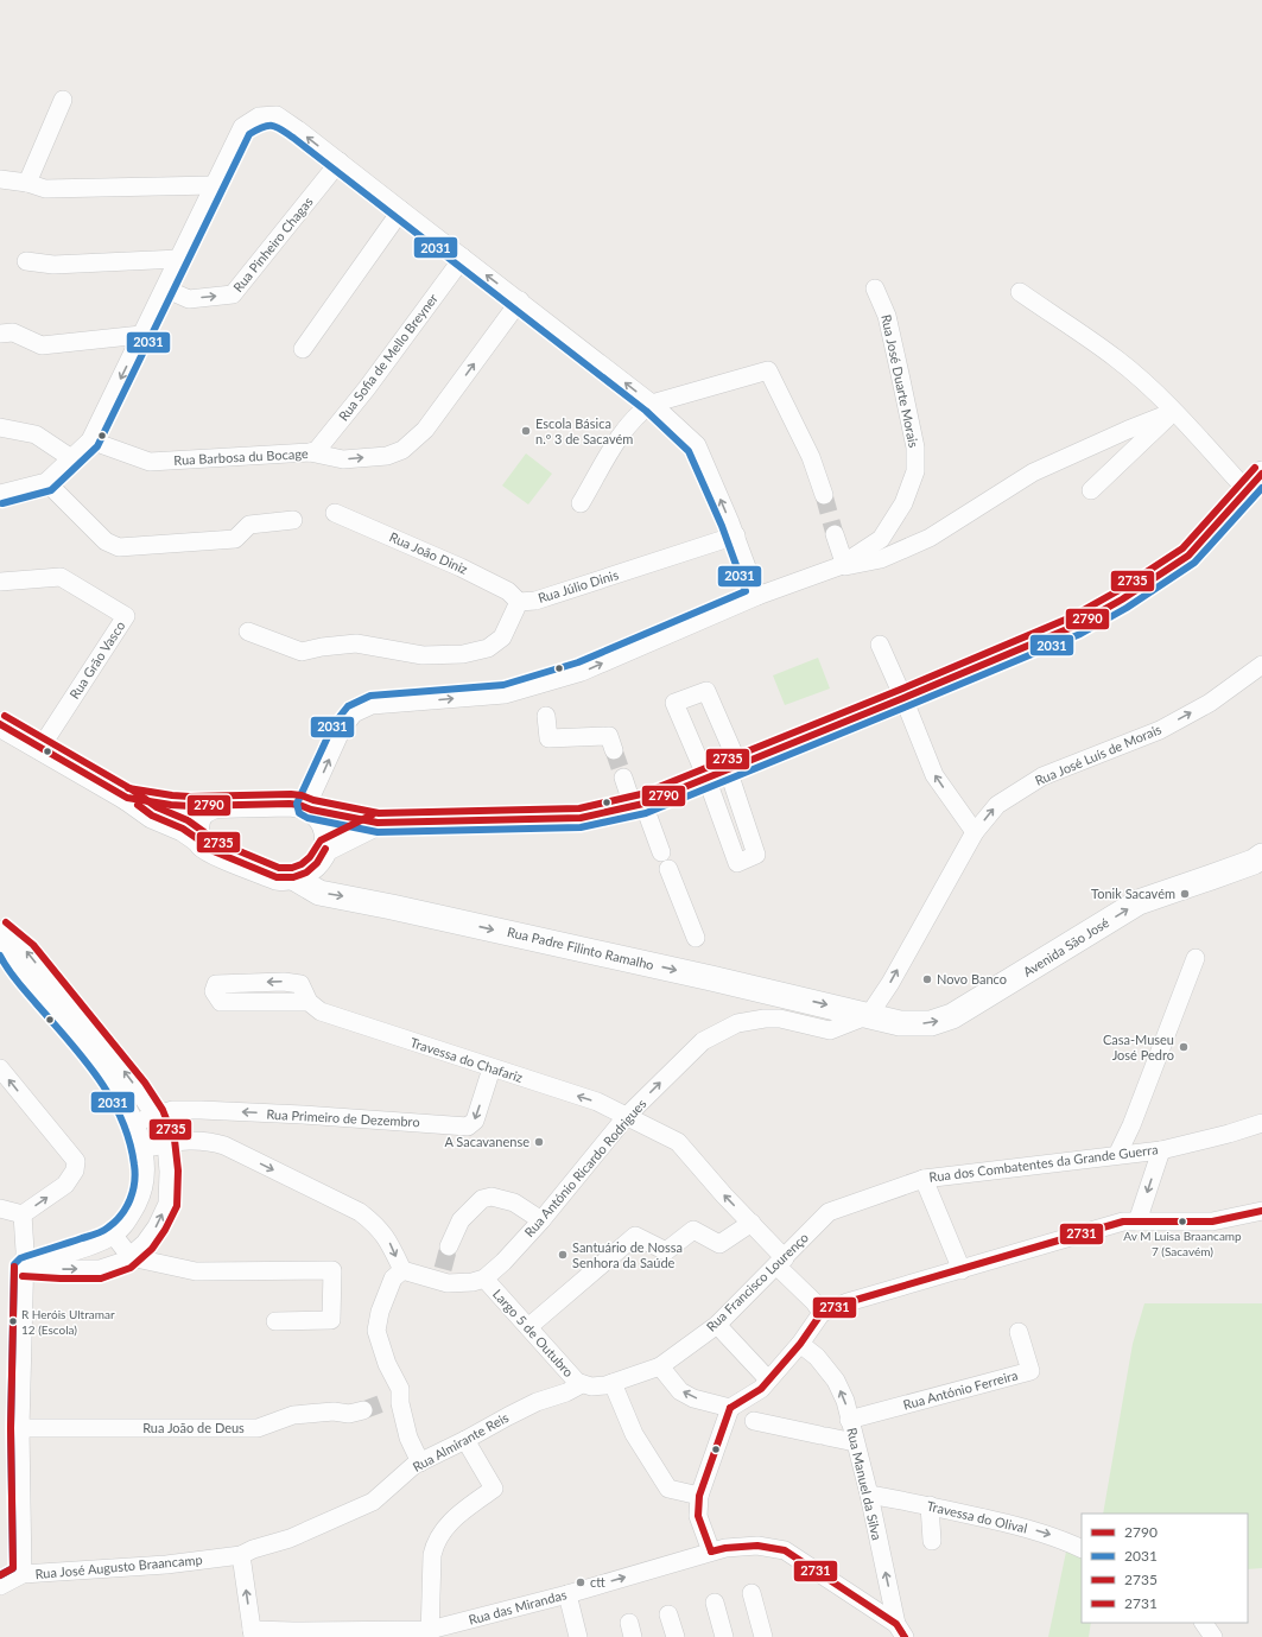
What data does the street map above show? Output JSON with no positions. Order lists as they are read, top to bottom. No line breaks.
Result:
{"streets":{"street":["Rua Pinheiro Chagas","Rua Sofia de Mello Breyner","Rua José Duarte Morais","Rua Barbosa du Bocage","Rua João Diniz","Rua Júlio Dinis","Rua Grão Vasco","Rua José Luís de Morais","Avenida São José","Rua Padre Filinto Ramalho","Travessa do Chafariz","Rua Primeiro de Dezembro","Rua dos Combatentes da Grande Guerra","Rua António Ricardo Rodrigues","Rua Francisco Lourenço","Largo 5 de Outubro","Rua António Ferreira","Rua João de Deus","Rua Almirante Reis","Rua Manuel da Silva","Travessa do Olival","Rua José Augusto Braancamp","Rua das Mirandas"]},"crossings":[["Rua Sofia de Mello Breyner","Rua Barbosa du Bocage"],["Rua João Diniz","Rua Júlio Dinis"],["Rua José Luís de Morais","Avenida São José"],["Rua José Luís de Morais","Rua Padre Filinto Ramalho"],["Rua José Luís de Morais","Rua António Ricardo Rodrigues"],["Avenida São José","Rua Padre Filinto Ramalho"],["Avenida São José","Rua António Ricardo Rodrigues"],["Rua Padre Filinto Ramalho","Rua António Ricardo Rodrigues"],["Travessa do Chafariz","Rua Primeiro de Dezembro"],["Travessa do Chafariz","Rua António Ricardo Rodrigues"],["Travessa do Chafariz","Rua Francisco Lourenço"],["Rua dos Combatentes da Grande Guerra","Rua Francisco Lourenço"],["Rua António Ricardo Rodrigues","Largo 5 de Outubro"],["Rua Francisco Lourenço","Largo 5 de Outubro"],["Rua Francisco Lourenço","Rua Almirante Reis"],["Largo 5 de Outubro","Rua Almirante Reis"],["Rua António Ferreira","Rua Manuel da Silva"],["Rua Almirante Reis","Rua José Augusto Braancamp"],["Rua Manuel da Silva","Travessa do Olival"],["Rua Manuel da Silva","Rua das Mirandas"]],"one_way":["Avenida São José","Travessa do Chafariz","Rua Primeiro de Dezembro","Rua António Ricardo Rodrigues","Travessa do Olival"],"places":["Escola Básica n.º 3 de Sacavém","Tonik Sacavém","Novo Banco","Casa-Museu José Pedro","A Sacavanense","Av M Luisa Braancamp 7 (Sacavém)","Santuário de Nossa Senhora da Saúde","R Heróis Ultramar 12 (Escola)","ctt"],"lines":["transit line 2031","transit line 2735","transit line 2790","transit line 2731"],"legend":["2790","2031","2735","2731"]}
